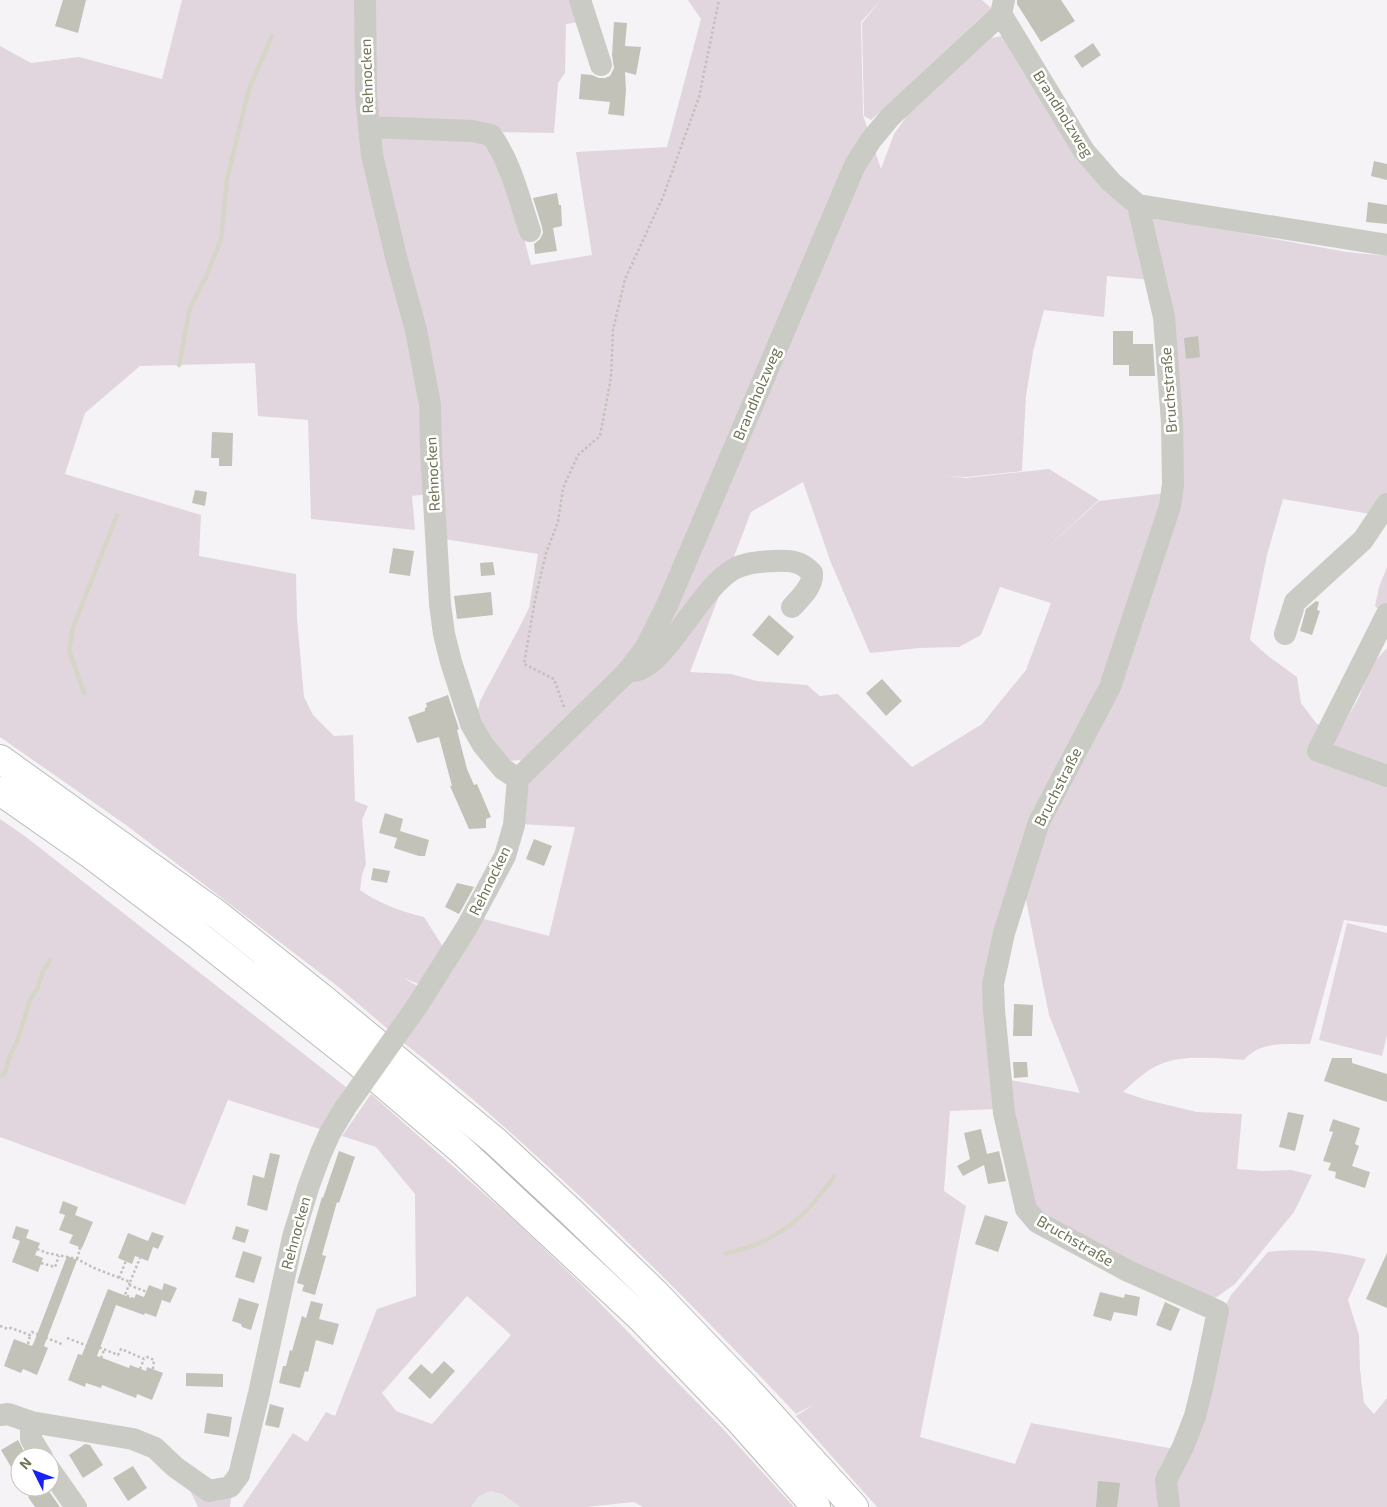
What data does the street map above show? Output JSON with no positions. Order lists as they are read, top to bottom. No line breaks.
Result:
{"streets":{"street":["Rehnocken","Brandholzweg","Bruchstraße"]},"crossings":[["Rehnocken","Brandholzweg"],["Brandholzweg","Bruchstraße"]],"north":"top left"}
